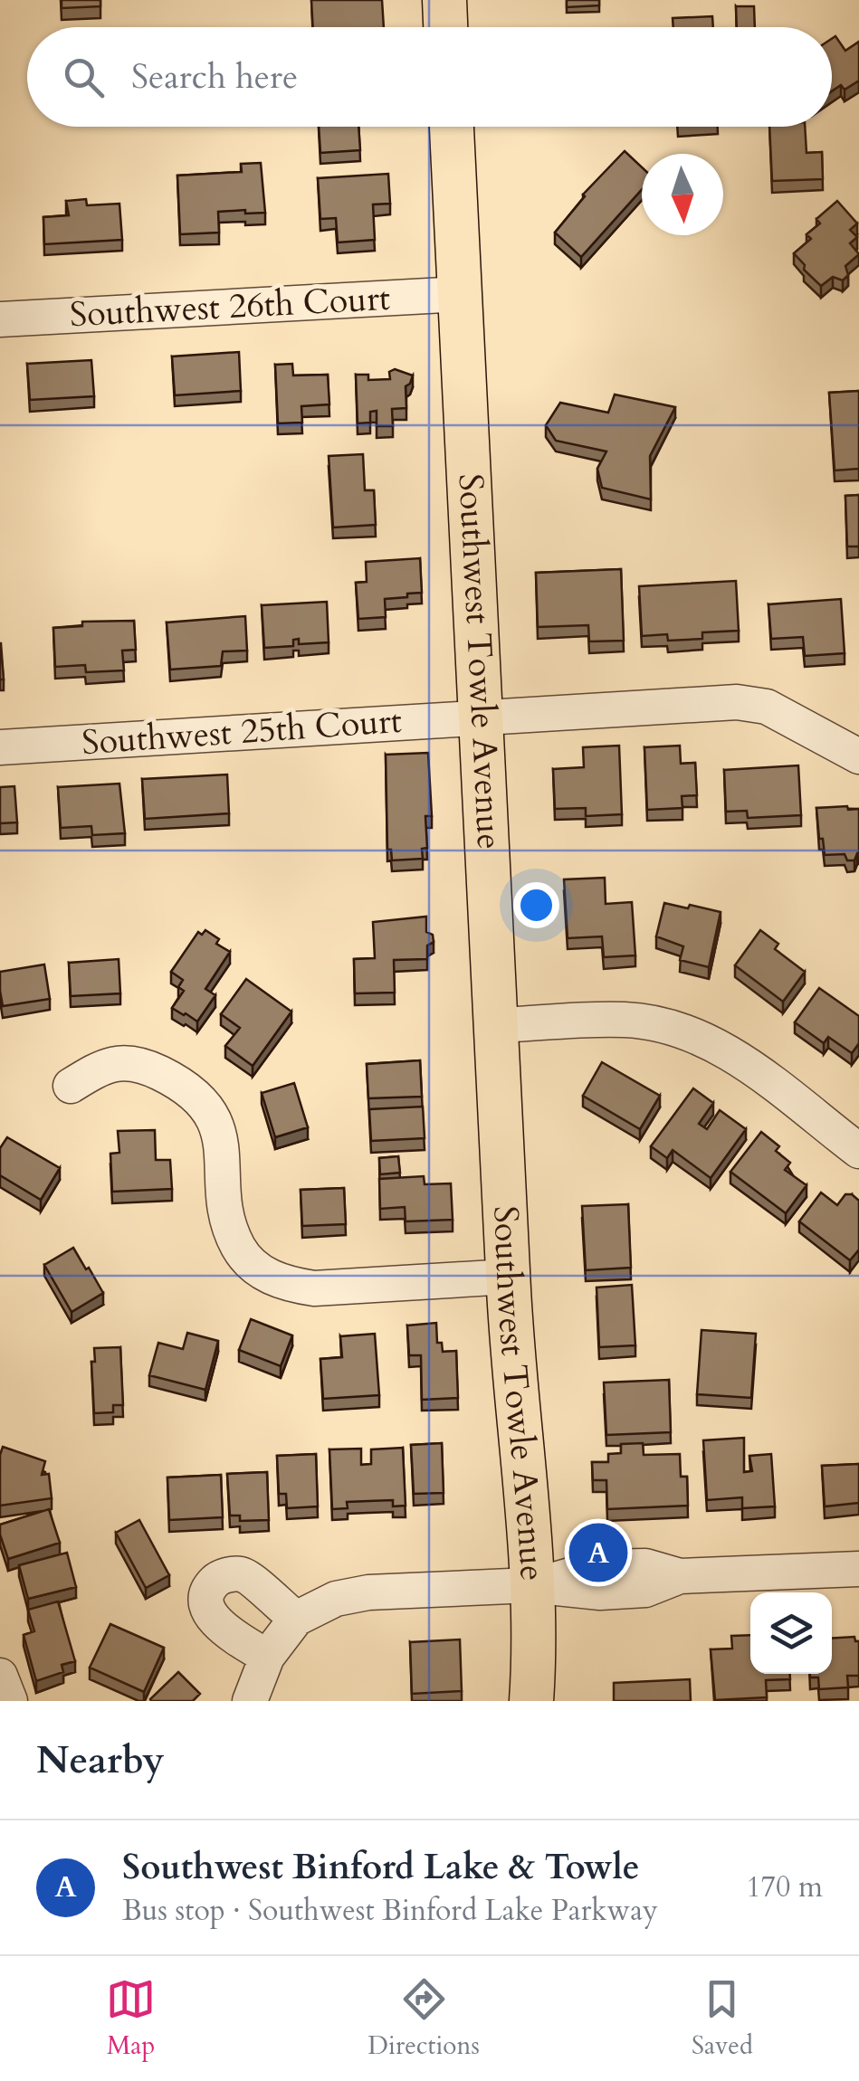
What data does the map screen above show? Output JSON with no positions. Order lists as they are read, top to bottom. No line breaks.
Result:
{"streets":{"main road":["Southwest Towle Avenue"],"street":["Southwest 26th Court","Southwest 25th Court"]},"crossings":[["Southwest 26th Court","Southwest Towle Avenue"],["Southwest Towle Avenue","Southwest 25th Court"]],"north":"bottom","page":{"search":"Search here","pins":"A","heading":"Nearby","list":[{"mark":"A","name":"Southwest Binford Lake & Towle","note":"Bus stop · Southwest Binford Lake Parkway","value":"170 m"}],"nav":["Map","Directions","Saved"]}}
